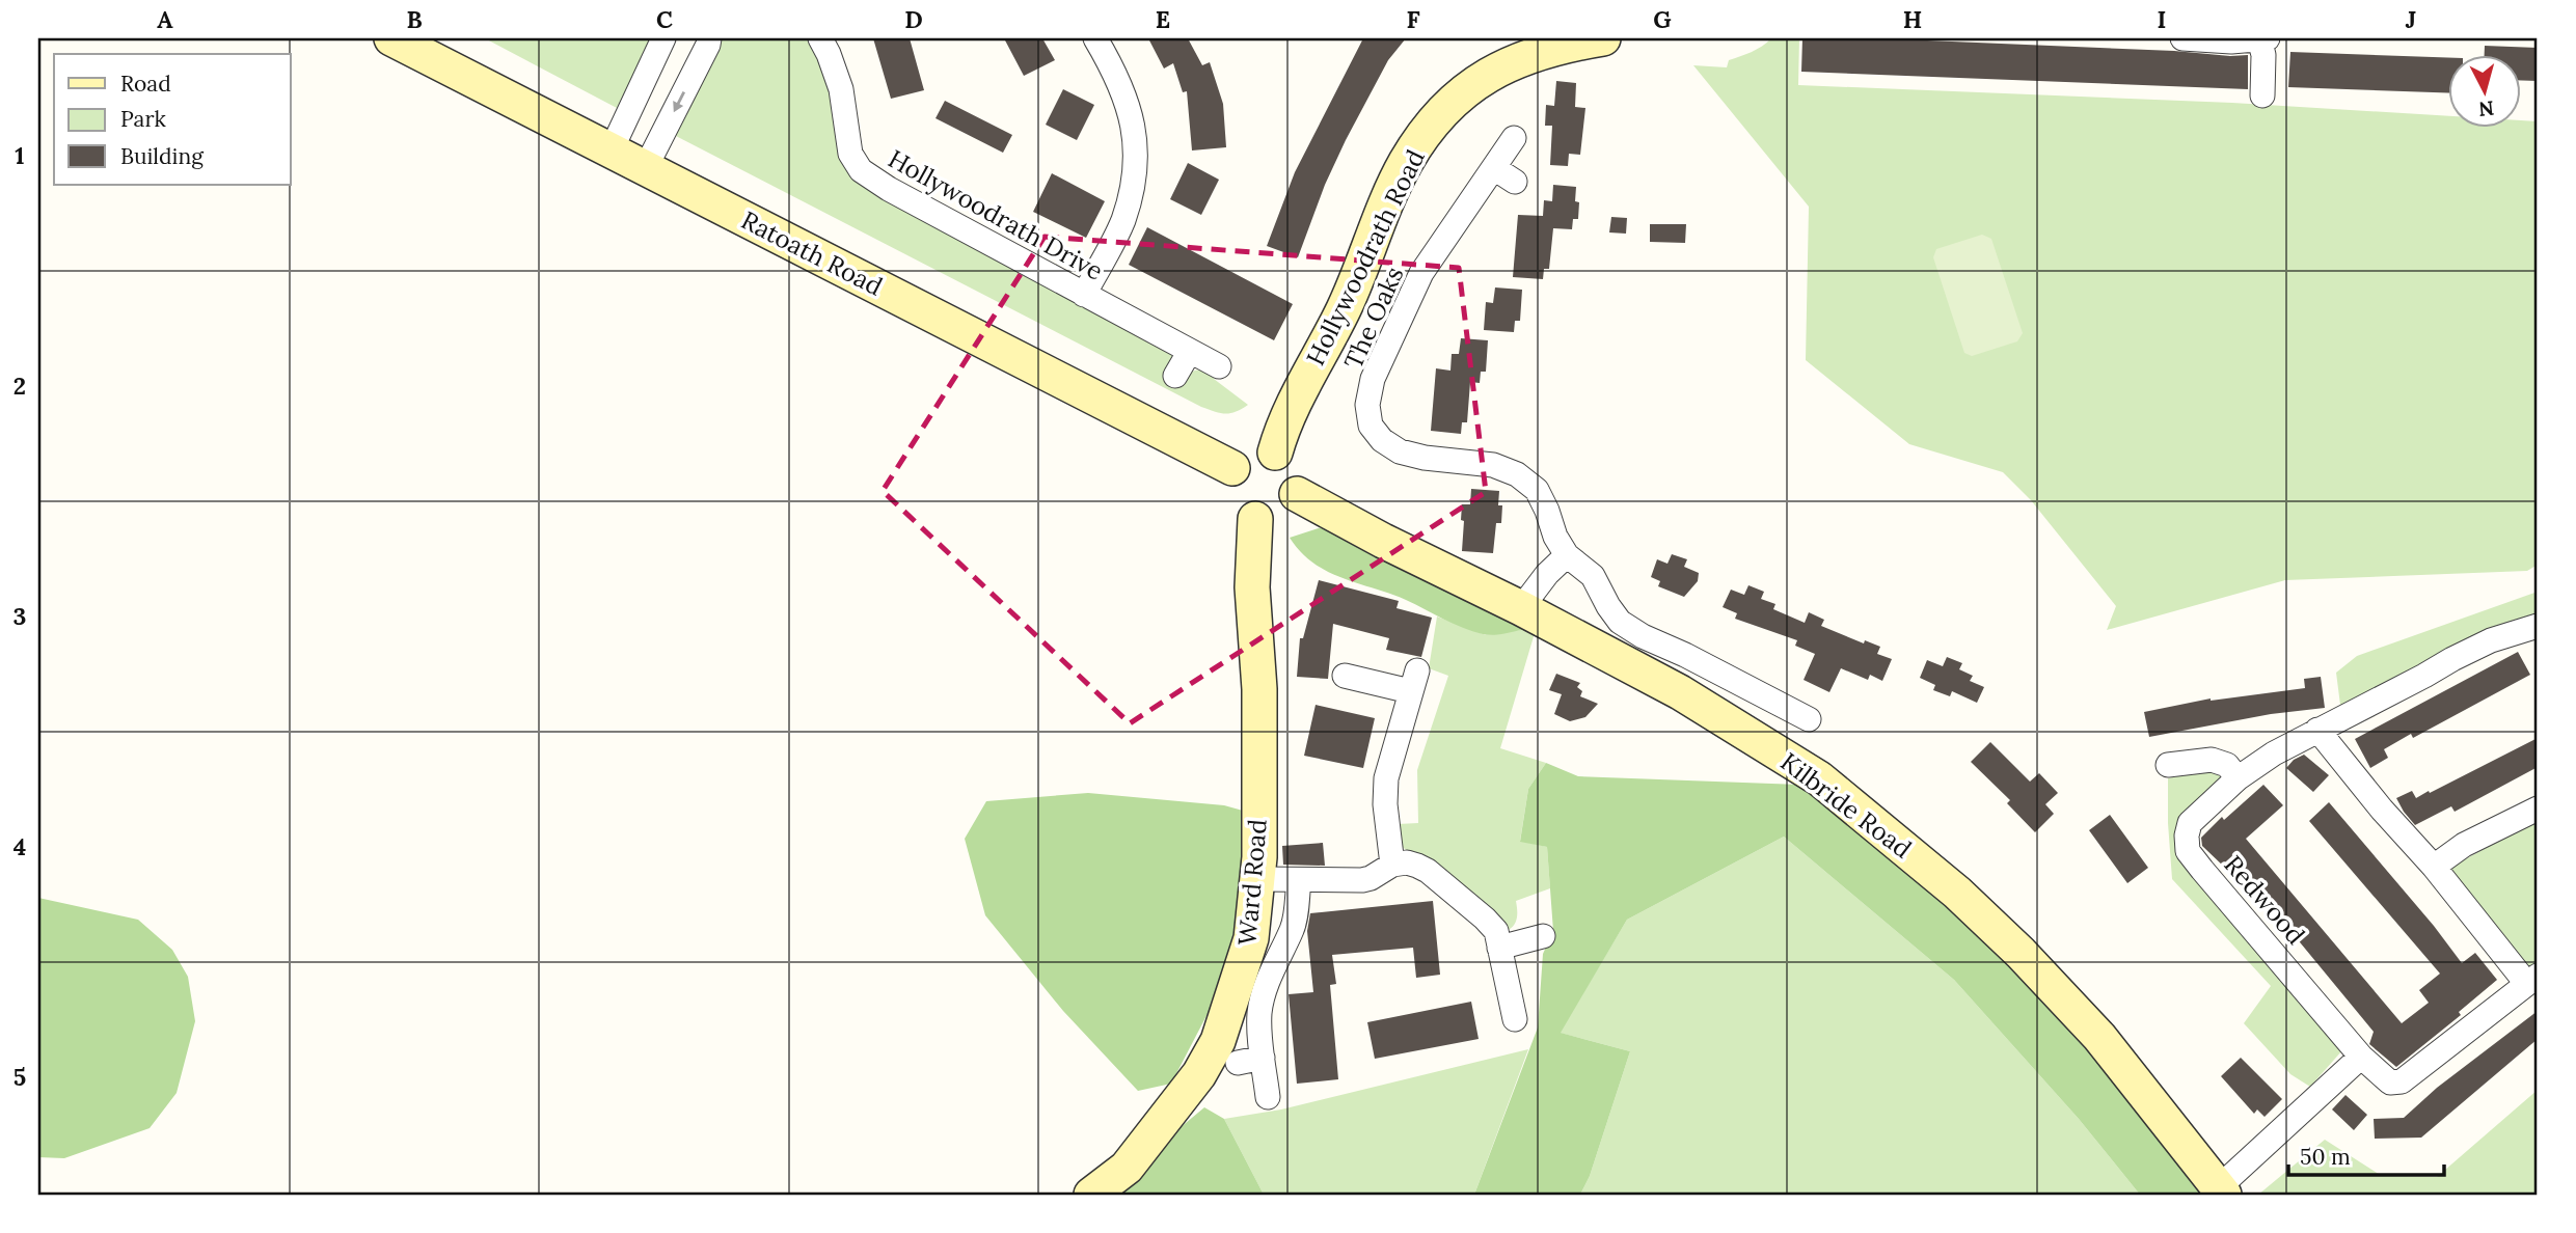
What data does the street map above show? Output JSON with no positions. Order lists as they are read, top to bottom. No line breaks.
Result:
{"streets":{"street":["Hollywoodrath Drive","Ratoath Road","Hollywoodrath Road","The Oaks","Kilbride Road","Ward Road","Redwood"]},"crossings":[["Ratoath Road","Hollywoodrath Road"],["Ratoath Road","Kilbride Road"],["Ratoath Road","Ward Road"],["Hollywoodrath Road","Kilbride Road"],["Hollywoodrath Road","Ward Road"],["Kilbride Road","Ward Road"]],"legend":["Road","Park","Building"],"scale_bar":"50 m","north":"bottom","grid":{"columns":["A","B","C","D","E","F","G","H","I","J"],"rows":["1","2","3","4","5"]}}
